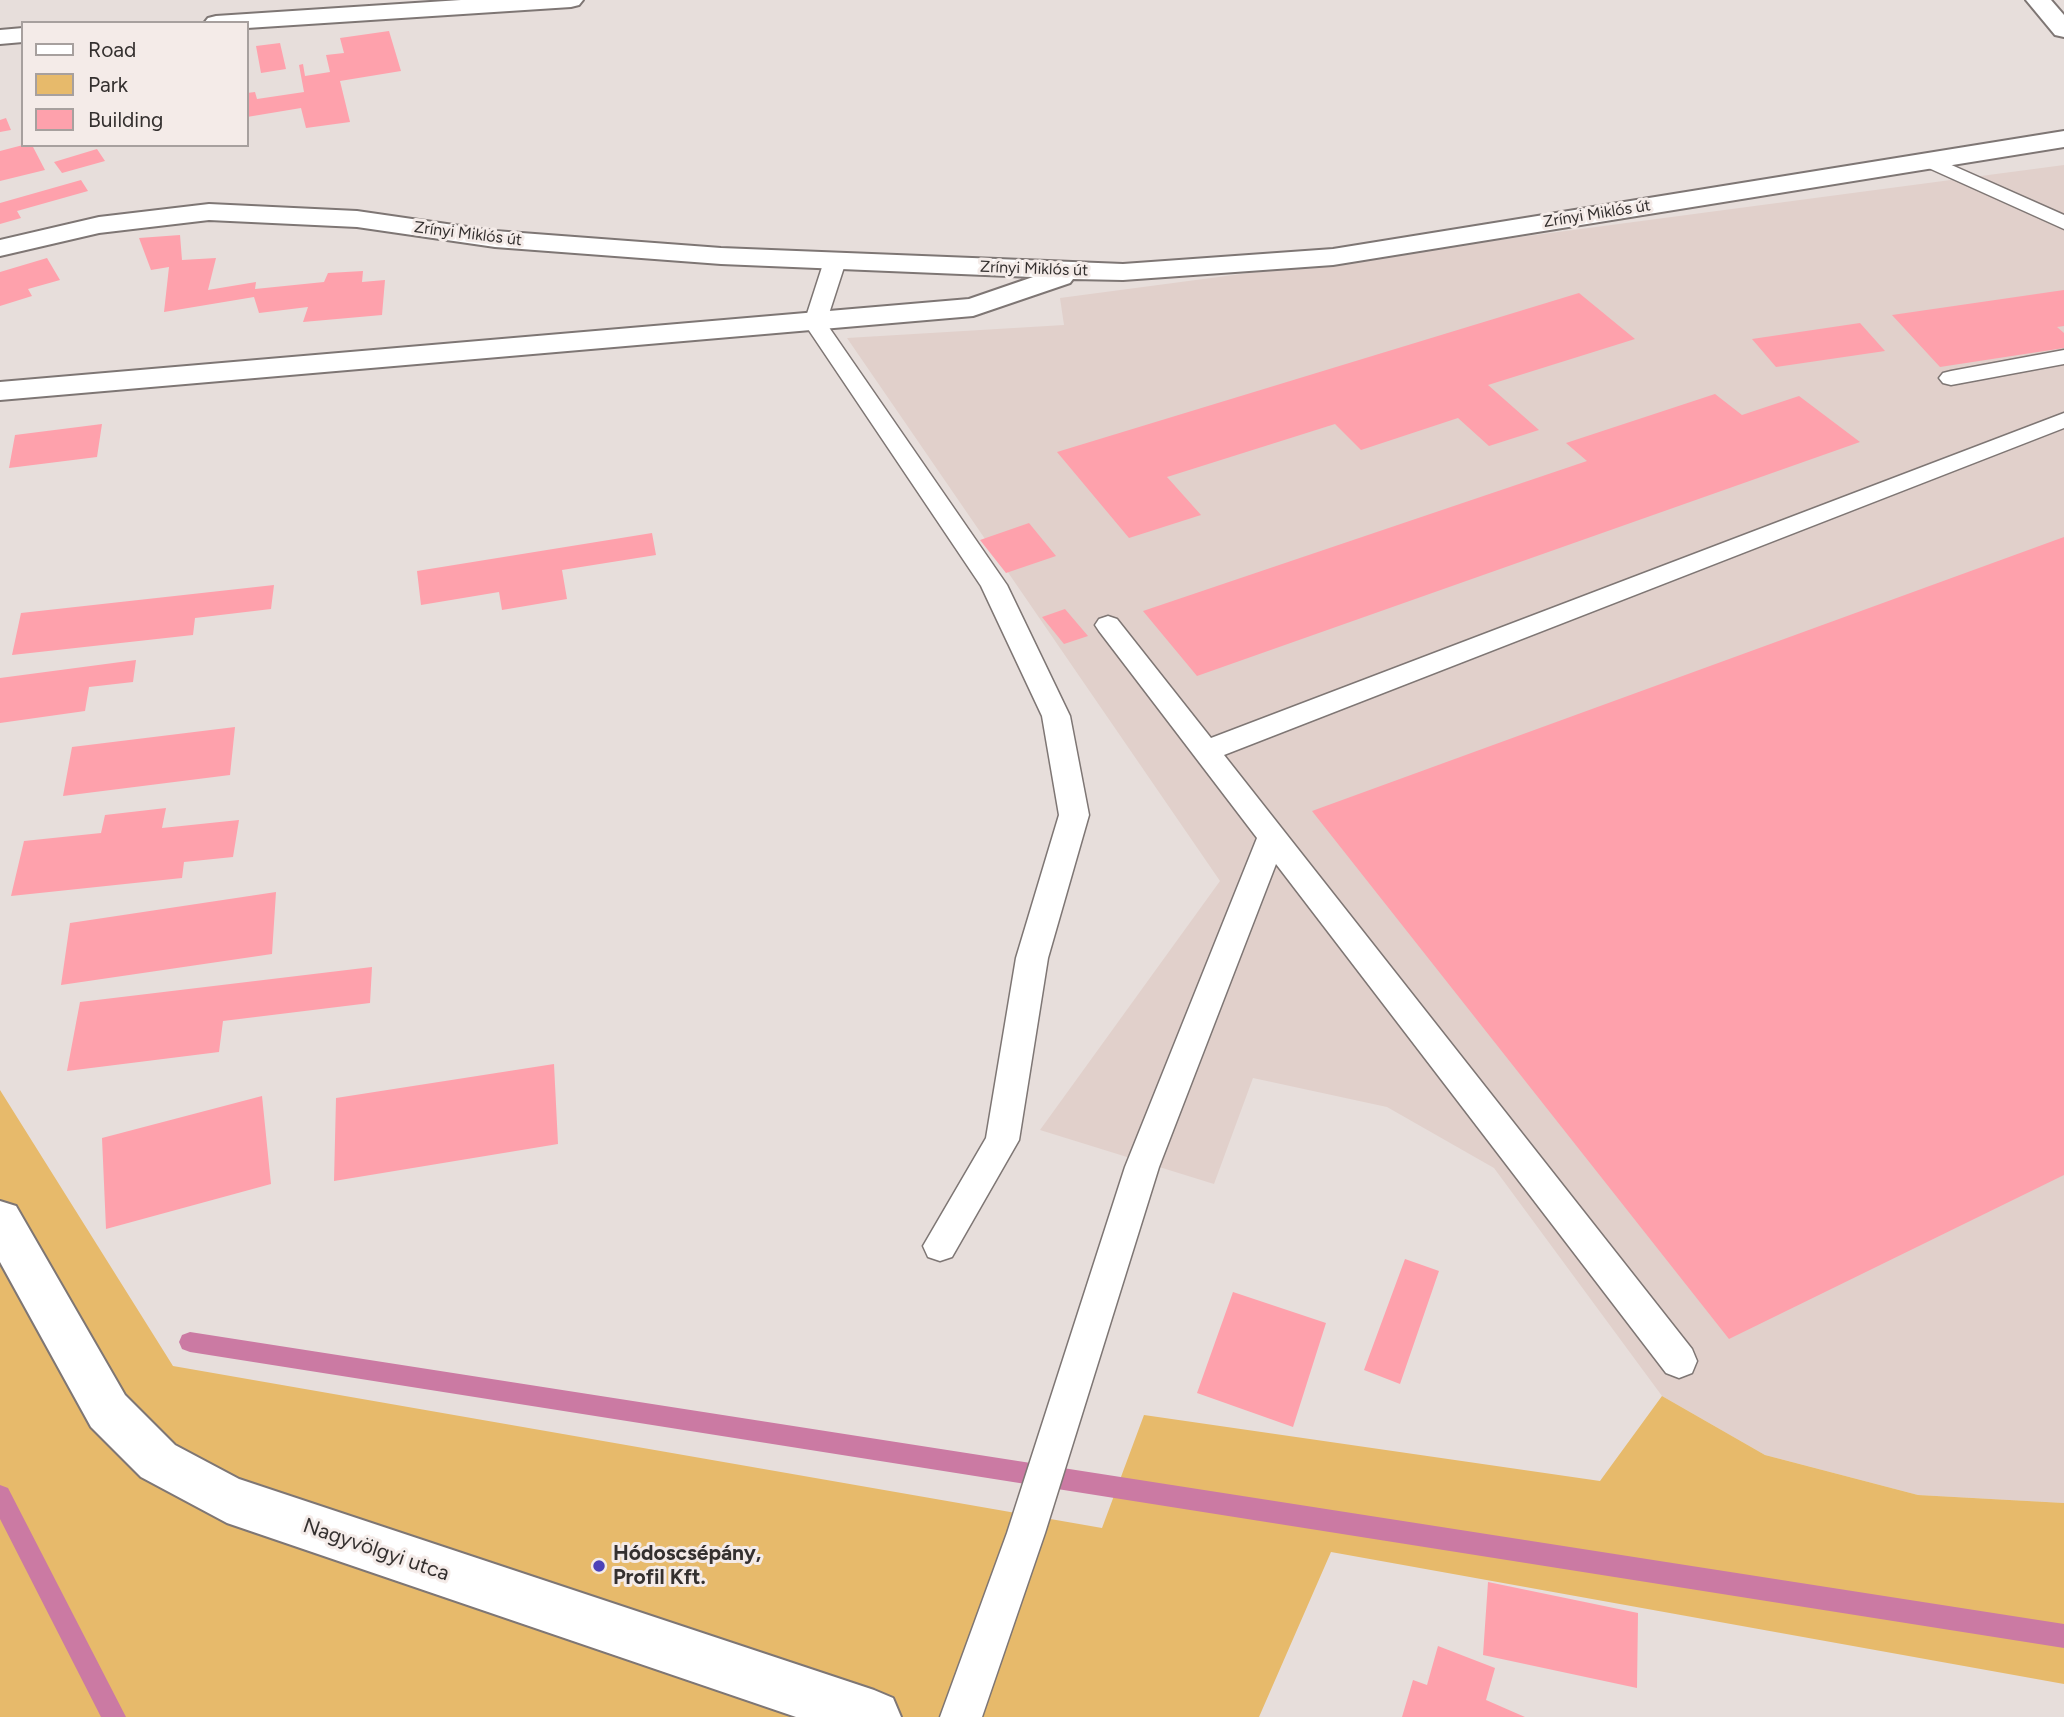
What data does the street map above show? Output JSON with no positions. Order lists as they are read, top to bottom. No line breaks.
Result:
{"streets":{"street":["Zrínyi Miklós út","Nagyvölgyi utca"]},"places":["Hódoscsépány, Profil Kft."],"legend":["Road","Park","Building"]}
